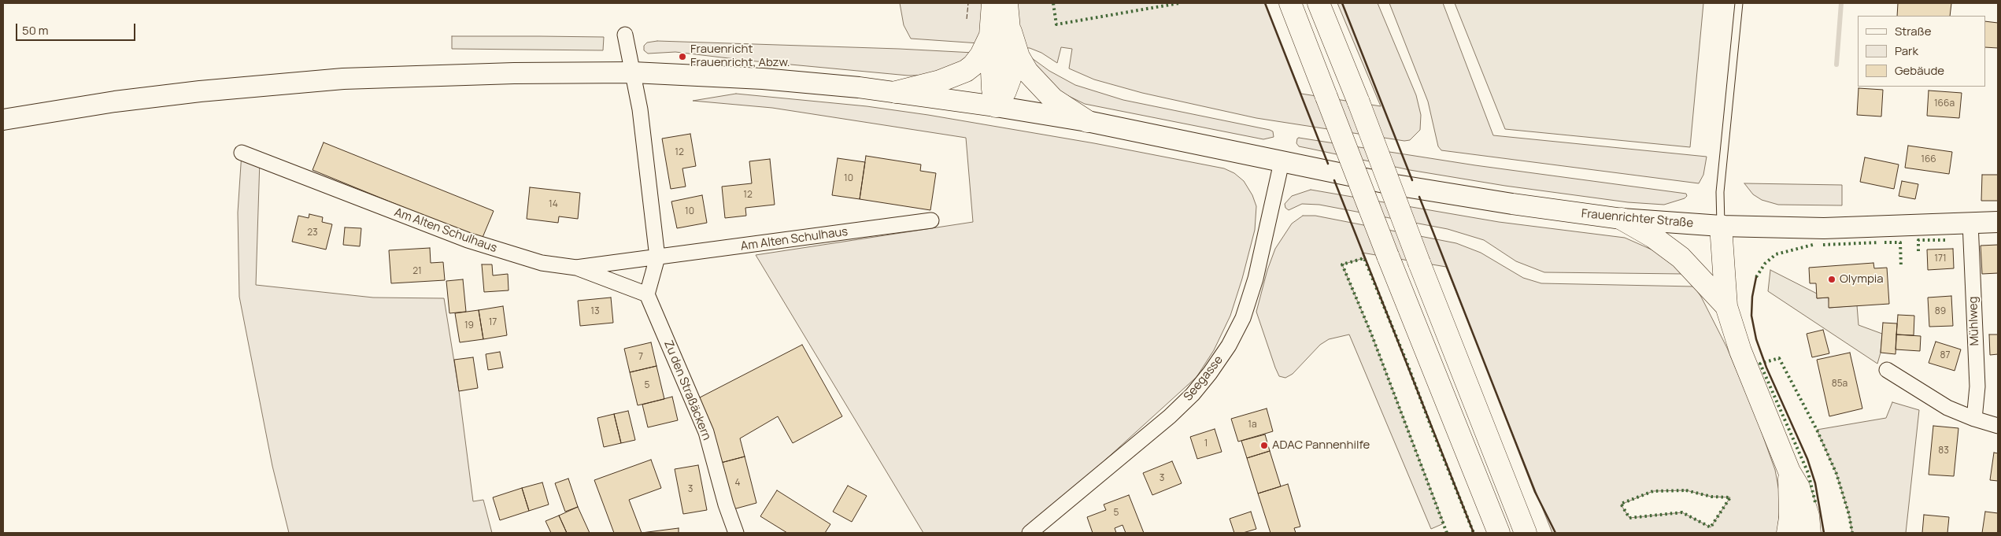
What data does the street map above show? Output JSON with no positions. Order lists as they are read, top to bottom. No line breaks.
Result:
{"streets":{"main road":["Frauenrichter Straße"],"street":["Am Alten Schulhaus","Mühlweg","Seegasse","Zu den Straßäckern"]},"crossings":[["Frauenrichter Straße","Mühlweg"],["Frauenrichter Straße","Seegasse"]],"places":["Frauenricht Frauenricht, Abzw.","Olympia","ADAC Pannenhilfe"],"house_numbers":["166a","12","166","10","12","14","10","23","171","21","13","89","17","19","87","7","85a","5","1a","1","83","3","4","3","5"],"legend":["Straße","Park","Gebäude"],"scale_bar":"50 m"}
